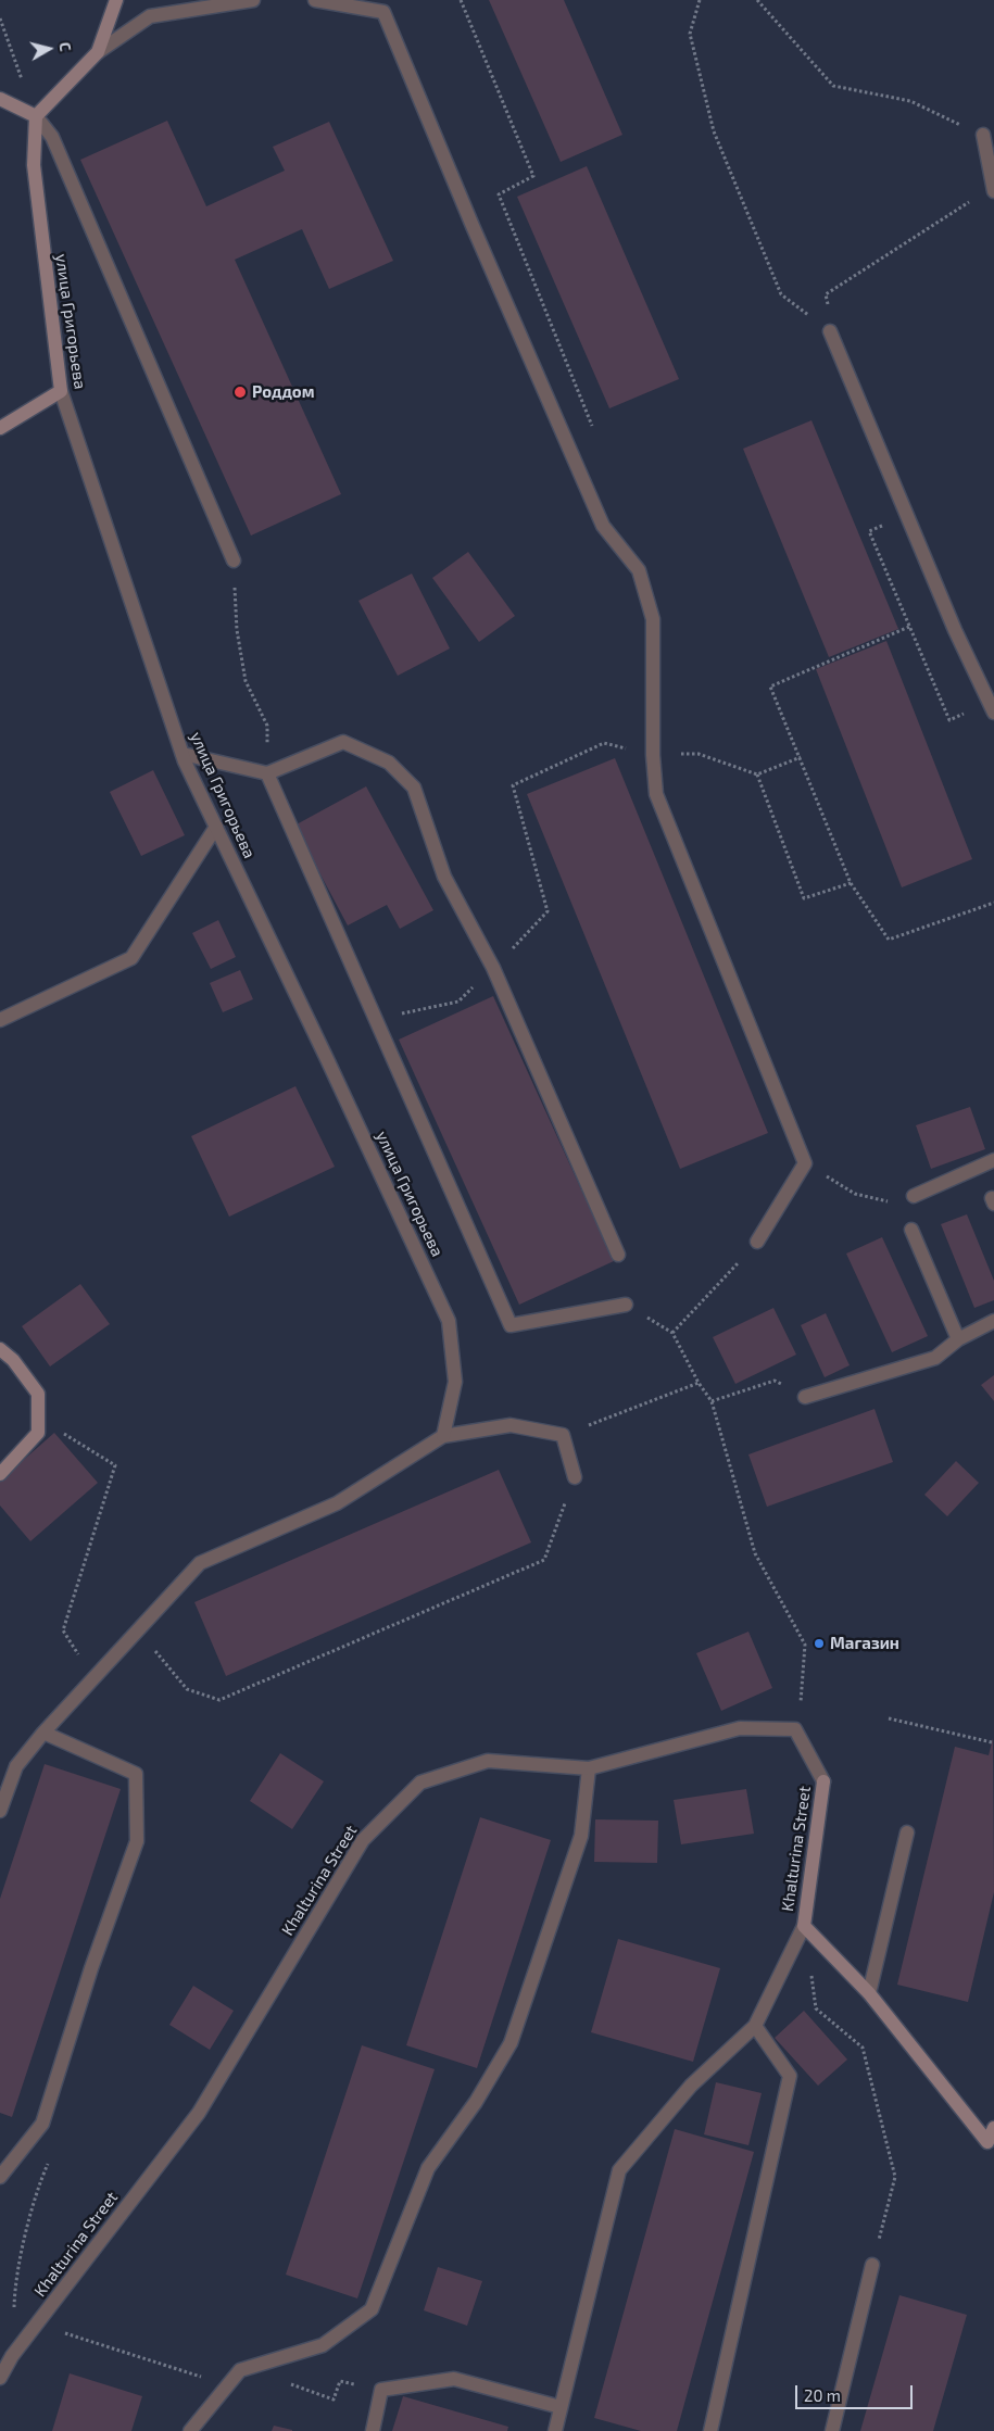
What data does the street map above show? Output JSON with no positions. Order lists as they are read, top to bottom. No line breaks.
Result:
{"streets":{"street":["улица Григорьева","Khalturina Street"]},"places":["Роддом","Магазин"],"scale_bar":"20 m","north":"right"}
